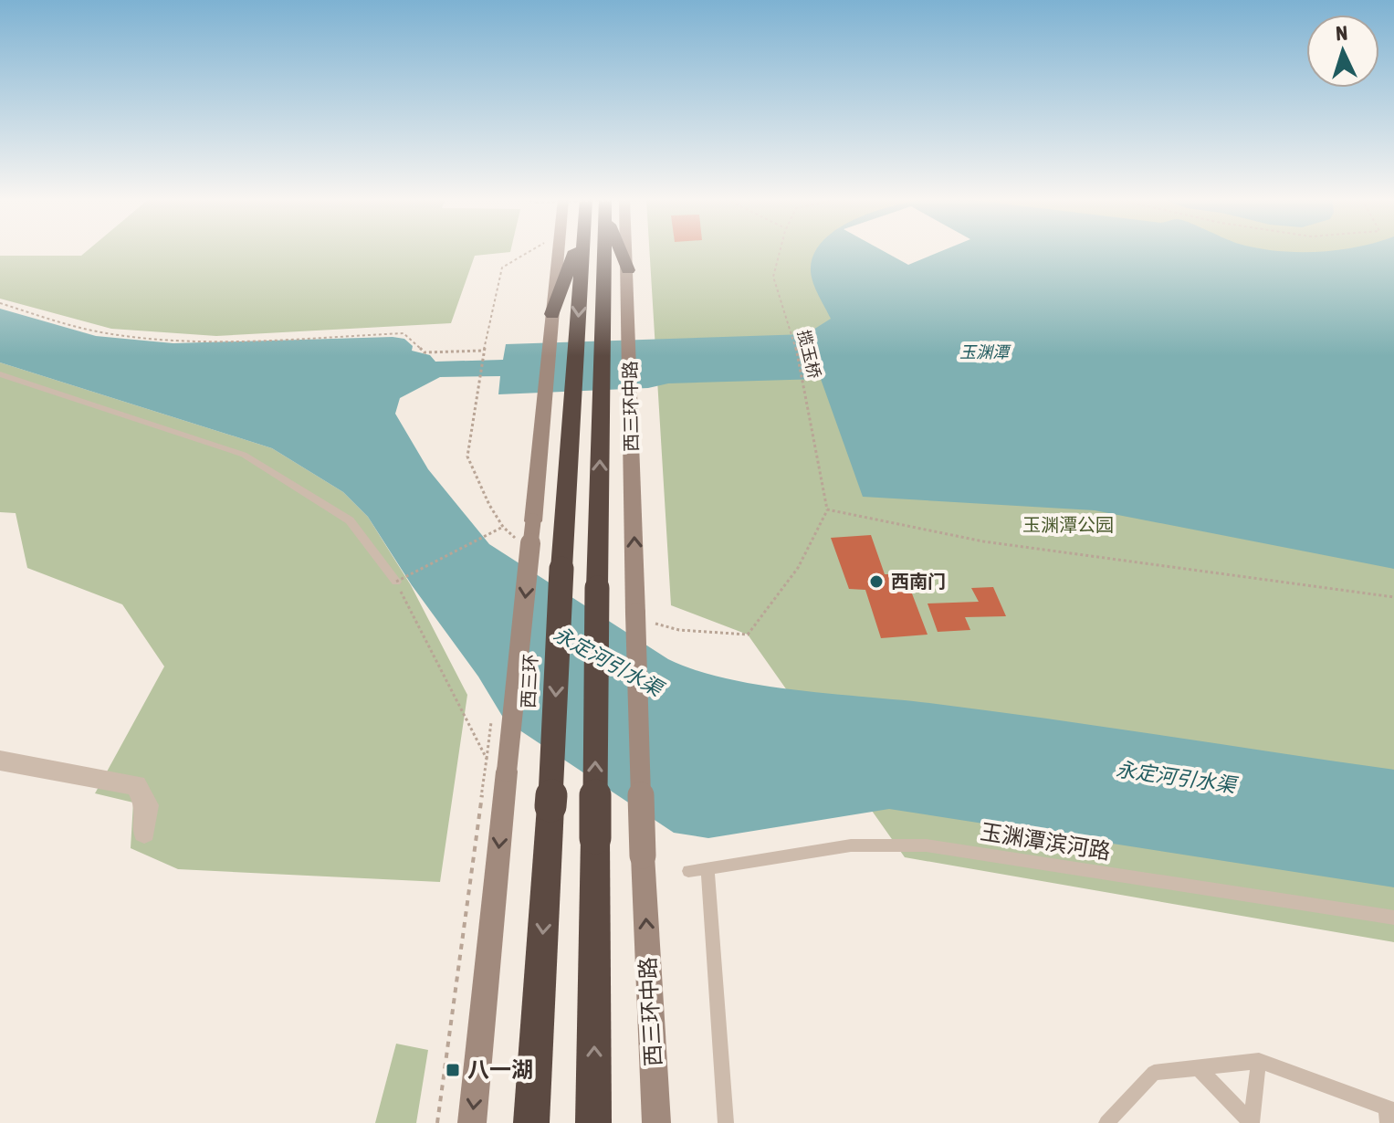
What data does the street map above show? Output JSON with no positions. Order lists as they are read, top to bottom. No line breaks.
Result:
{"streets":{"highway":["西三环"],"street":["西三环中路"],"lane":["玉渊潭滨河路"],"path":["揽玉桥"]},"water":["玉渊潭","永定河引水渠"],"parks":["玉渊潭公园"],"places":{"other":["西南门"],"transit":["八一湖"]},"north":"top"}
